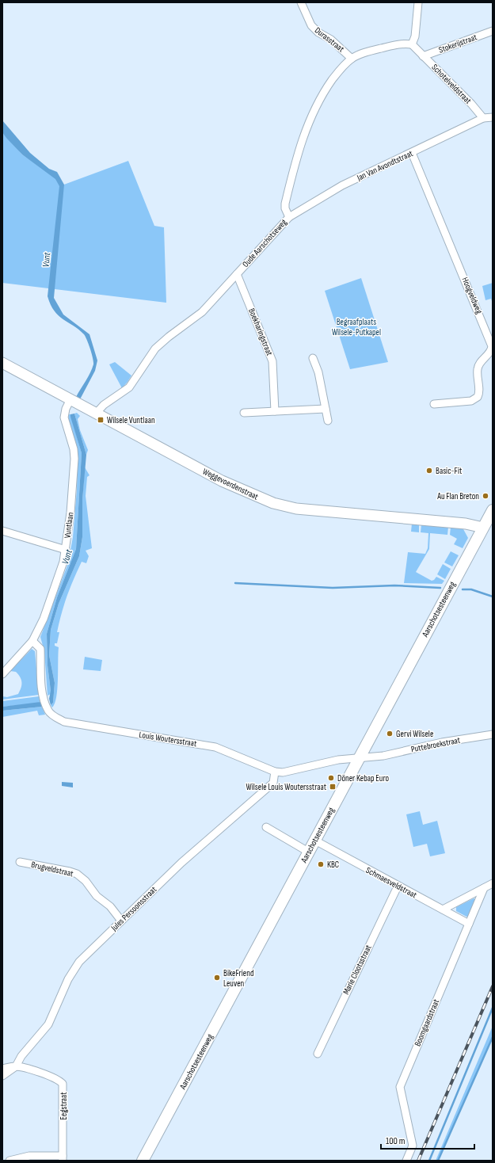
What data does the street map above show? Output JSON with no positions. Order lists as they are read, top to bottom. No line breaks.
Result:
{"streets":{"main road":["Aarschotsesteenweg"],"street":["Durasstraat","Stokerijstraat","Schotelveldstraat","Jan Van Avondtstraat","Oude Aarschotseweg","Hoogveldweg","Boekharingstraat","Weggevoerdenstraat","Vuntlaan","Louis Woutersstraat","Puttebroekstraat","Brugveldstraat","Schmaesveldstraat","Jules Persoonsstraat","Marie Clootsstraat","Boomgaardstraat","Eegstraat"]},"crossings":[["Durasstraat","Oude Aarschotseweg"],["Stokerijstraat","Schotelveldstraat"],["Schotelveldstraat","Jan Van Avondtstraat"],["Schotelveldstraat","Oude Aarschotseweg"],["Jan Van Avondtstraat","Oude Aarschotseweg"],["Jan Van Avondtstraat","Hoogveldweg"],["Oude Aarschotseweg","Boekharingstraat"],["Oude Aarschotseweg","Weggevoerdenstraat"],["Weggevoerdenstraat","Vuntlaan"],["Weggevoerdenstraat","Aarschotsesteenweg"],["Vuntlaan","Louis Woutersstraat"],["Aarschotsesteenweg","Louis Woutersstraat"],["Aarschotsesteenweg","Puttebroekstraat"],["Aarschotsesteenweg","Schmaesveldstraat"],["Louis Woutersstraat","Puttebroekstraat"],["Louis Woutersstraat","Jules Persoonsstraat"],["Brugveldstraat","Jules Persoonsstraat"],["Schmaesveldstraat","Marie Clootsstraat"],["Schmaesveldstraat","Boomgaardstraat"],["Jules Persoonsstraat","Eegstraat"]],"water":["Vunt"],"parks":["Begraafplaats Wilsele-Putkapel"],"places":{"transit":["Wilsele Vuntlaan","Wilsele Louis Woutersstraat"],"other":["Basic-Fit","Au Flan Breton","Gervi Wilsele","Döner Kebap Euro","KBC","BikeFriend Leuven"]},"scale_bar":"100 m"}
